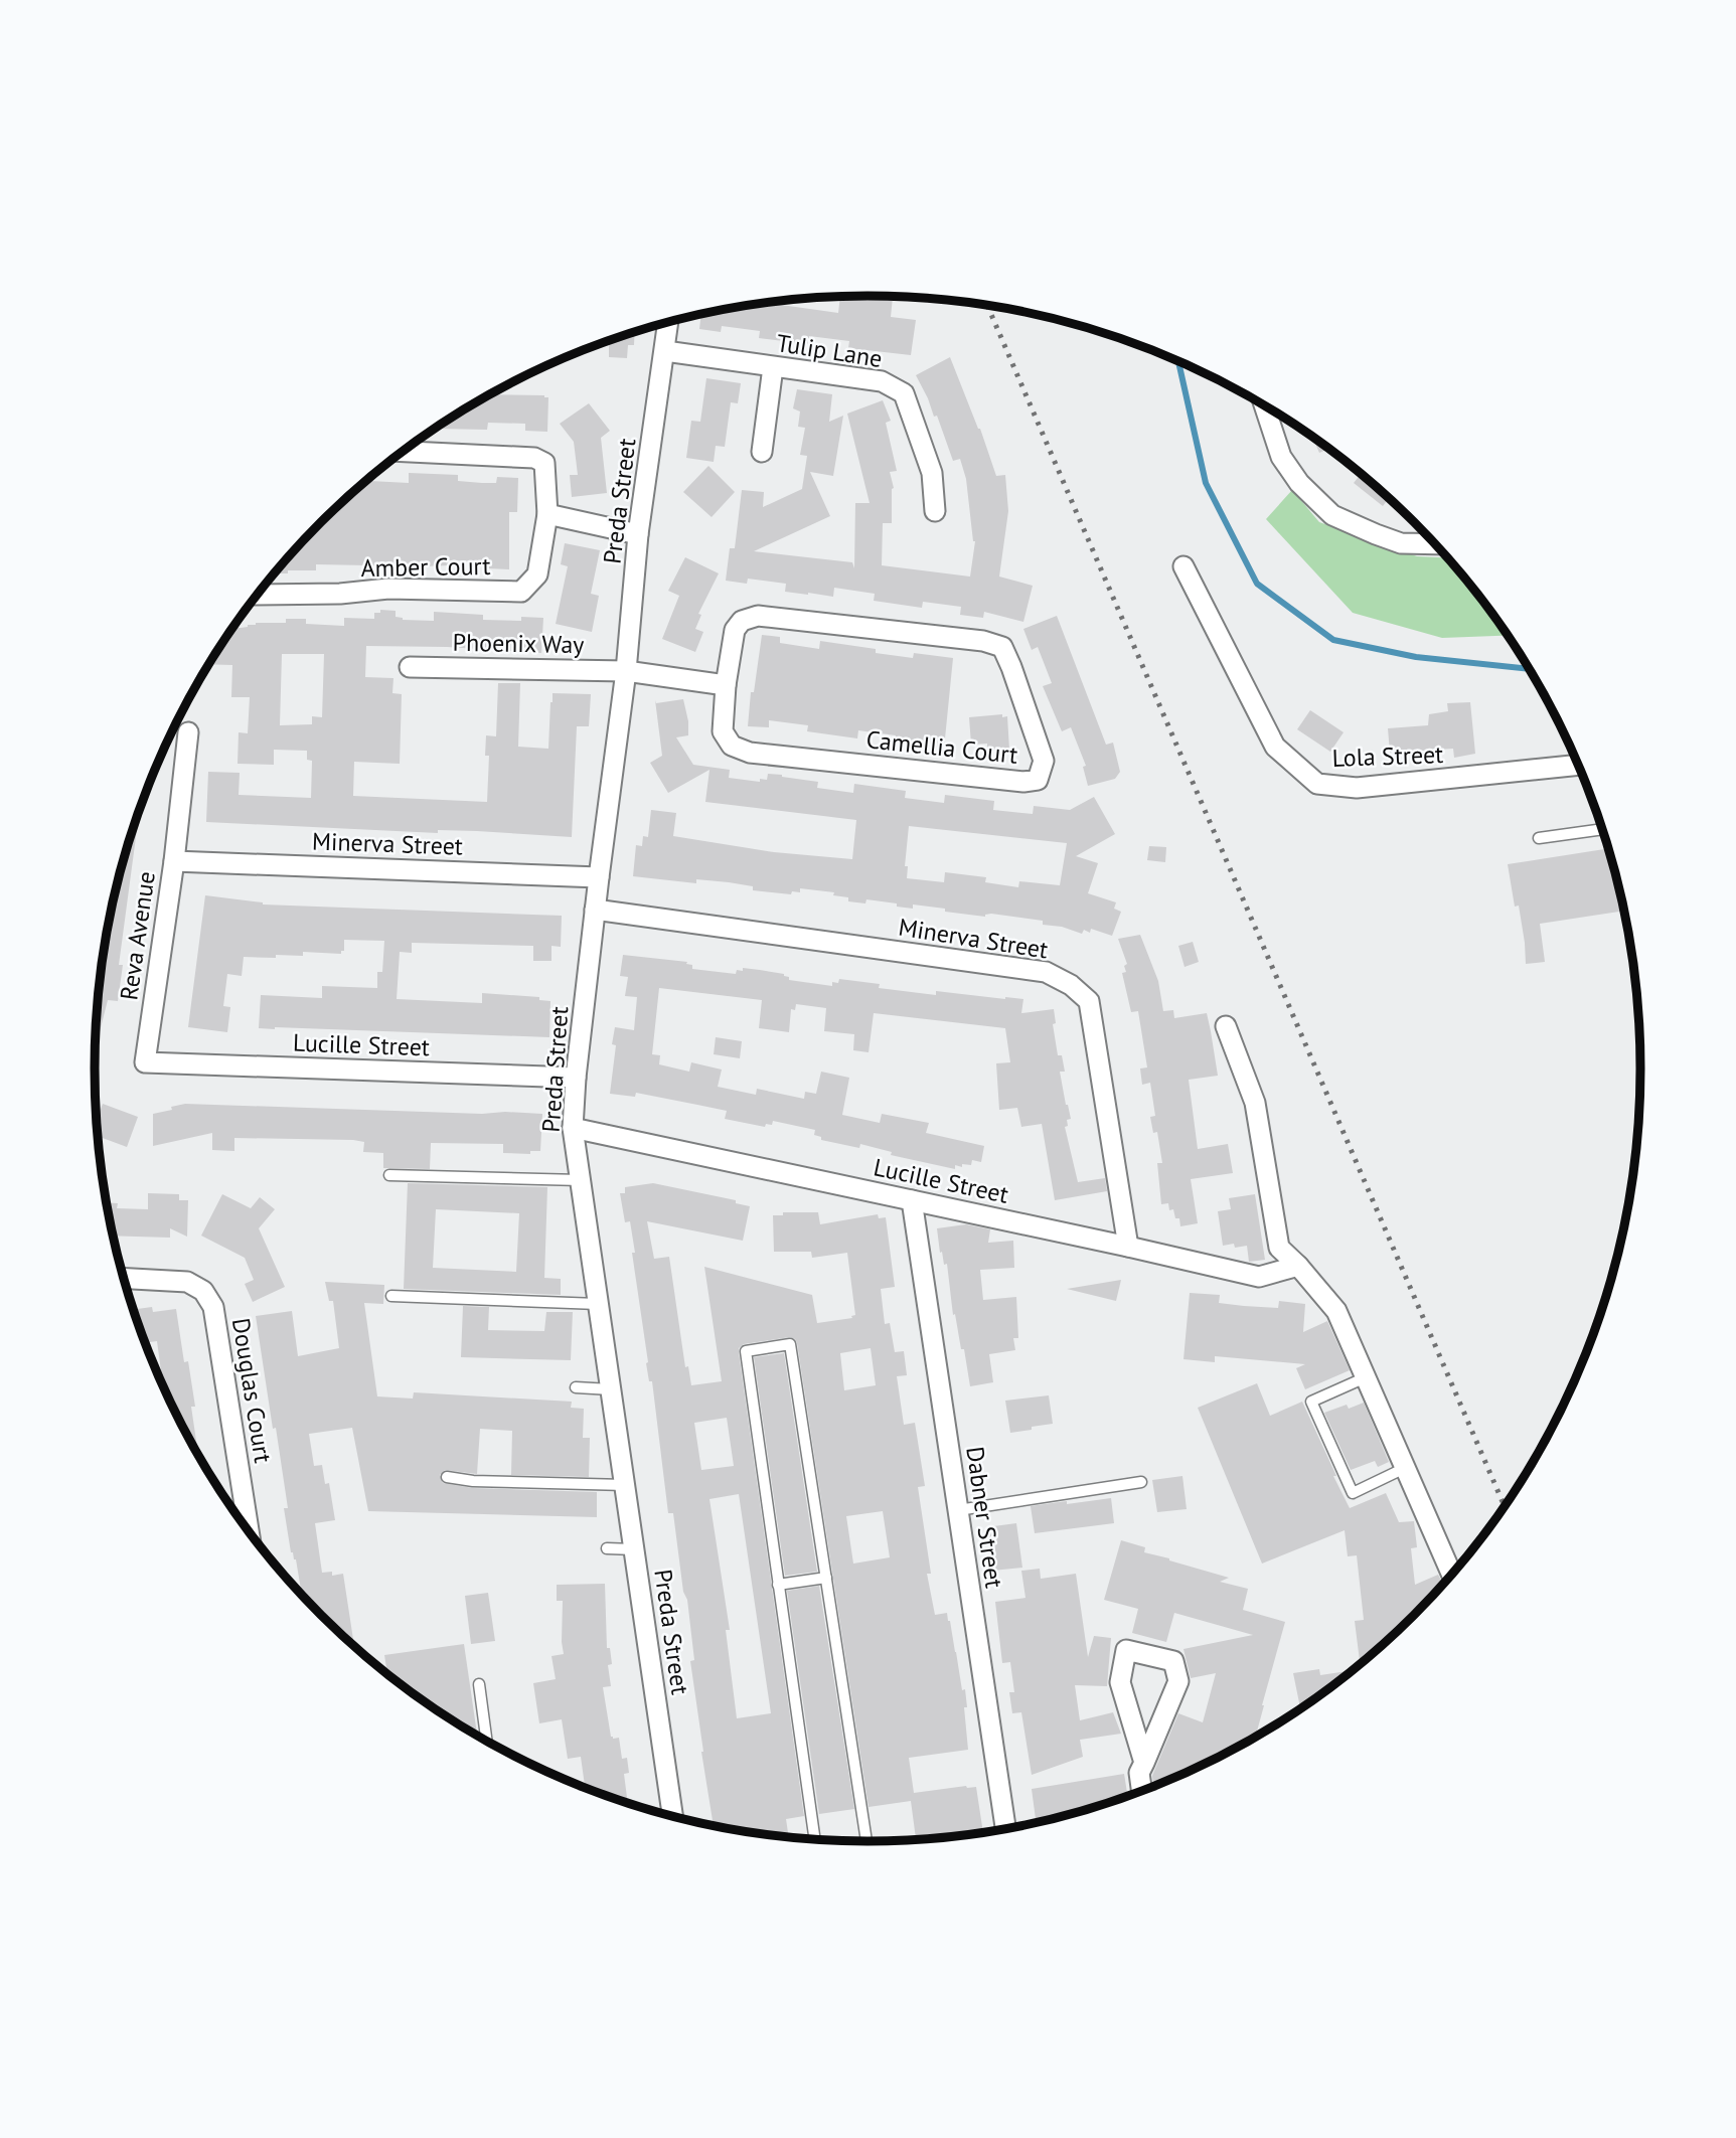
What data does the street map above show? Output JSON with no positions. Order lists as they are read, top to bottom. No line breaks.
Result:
{"streets":{"street":["Tulip Lane","Preda Street","Amber Court","Phoenix Way","Camellia Court","Lola Street","Minerva Street","Reva Avenue","Lucille Street","Douglas Court","Dabner Street"]},"crossings":[["Tulip Lane","Preda Street"],["Preda Street","Phoenix Way"],["Preda Street","Minerva Street"],["Preda Street","Lucille Street"],["Minerva Street","Reva Avenue"],["Minerva Street","Lucille Street"],["Reva Avenue","Lucille Street"],["Lucille Street","Dabner Street"]]}
